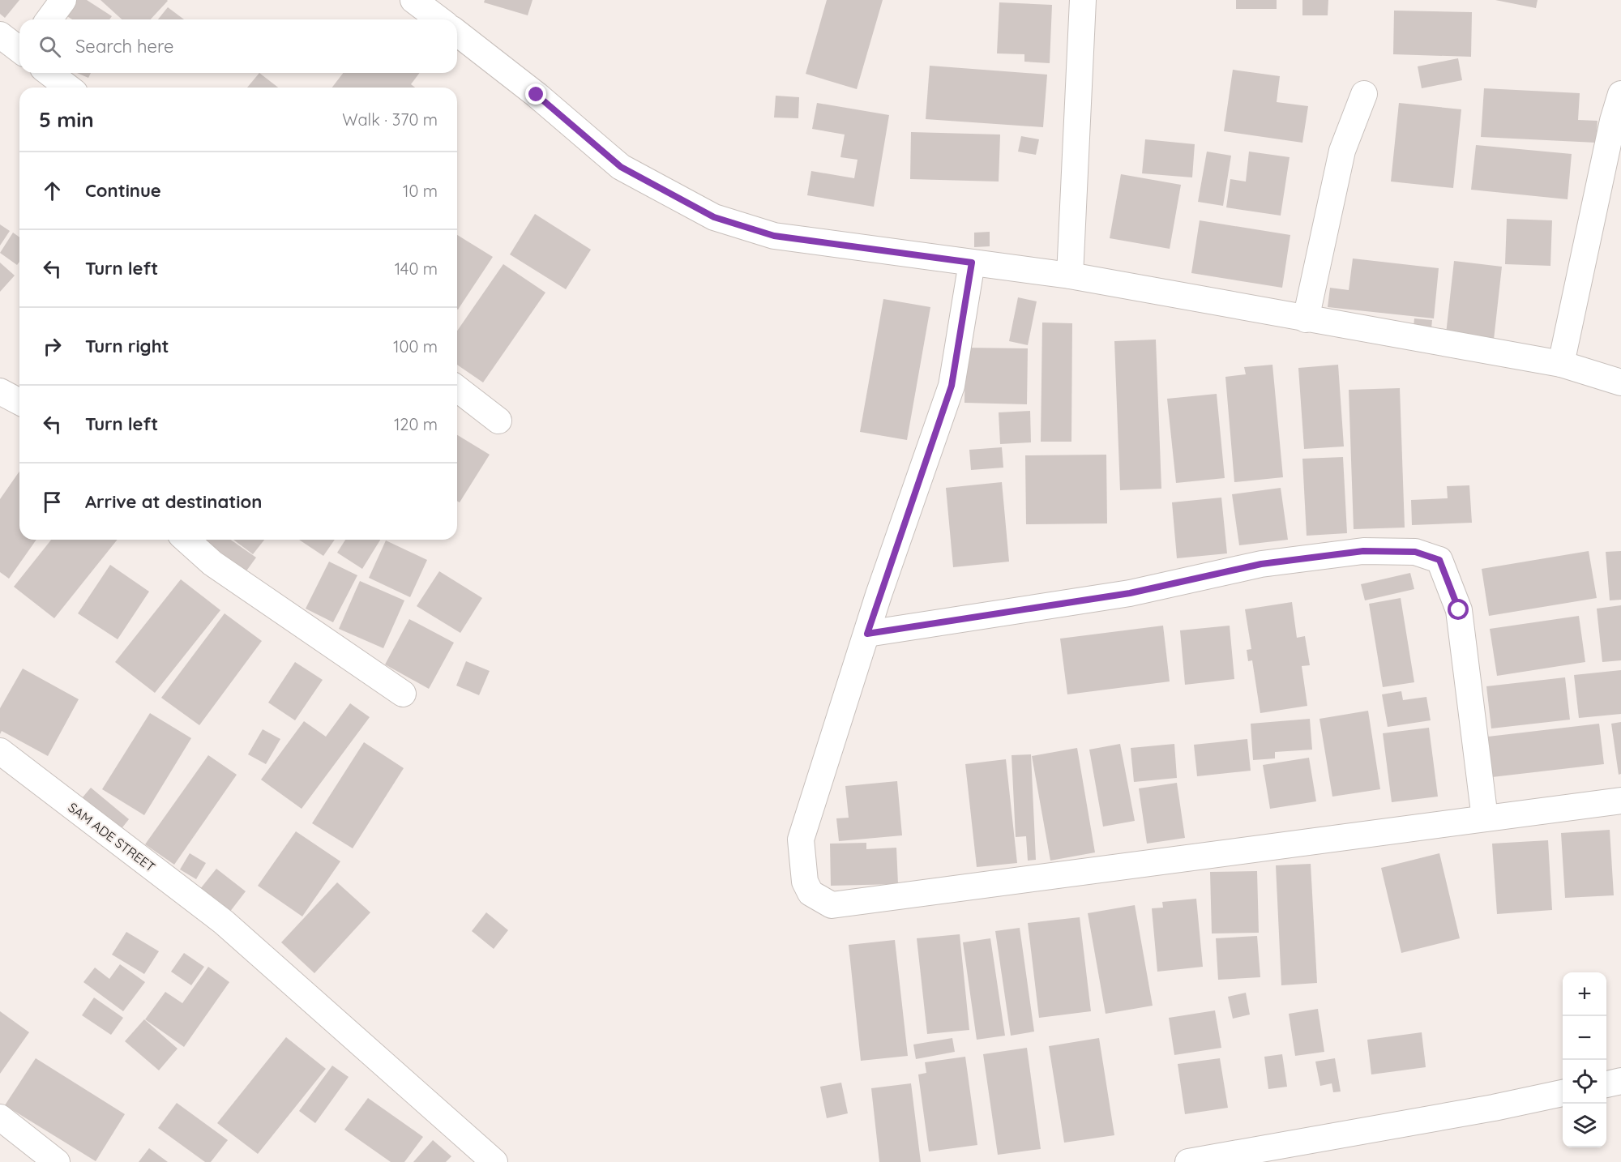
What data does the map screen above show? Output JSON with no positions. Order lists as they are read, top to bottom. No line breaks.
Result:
{"streets":{"street":["SAM ADE STREET"]},"page":{"search":"Search here","heading":["5 min","Walk · 370 m"],"list":[["Continue","10 m"],["Turn left","140 m"],["Turn right","100 m"],["Turn left","120 m"],"Arrive at destination"],"map_buttons":["+","−"]}}
